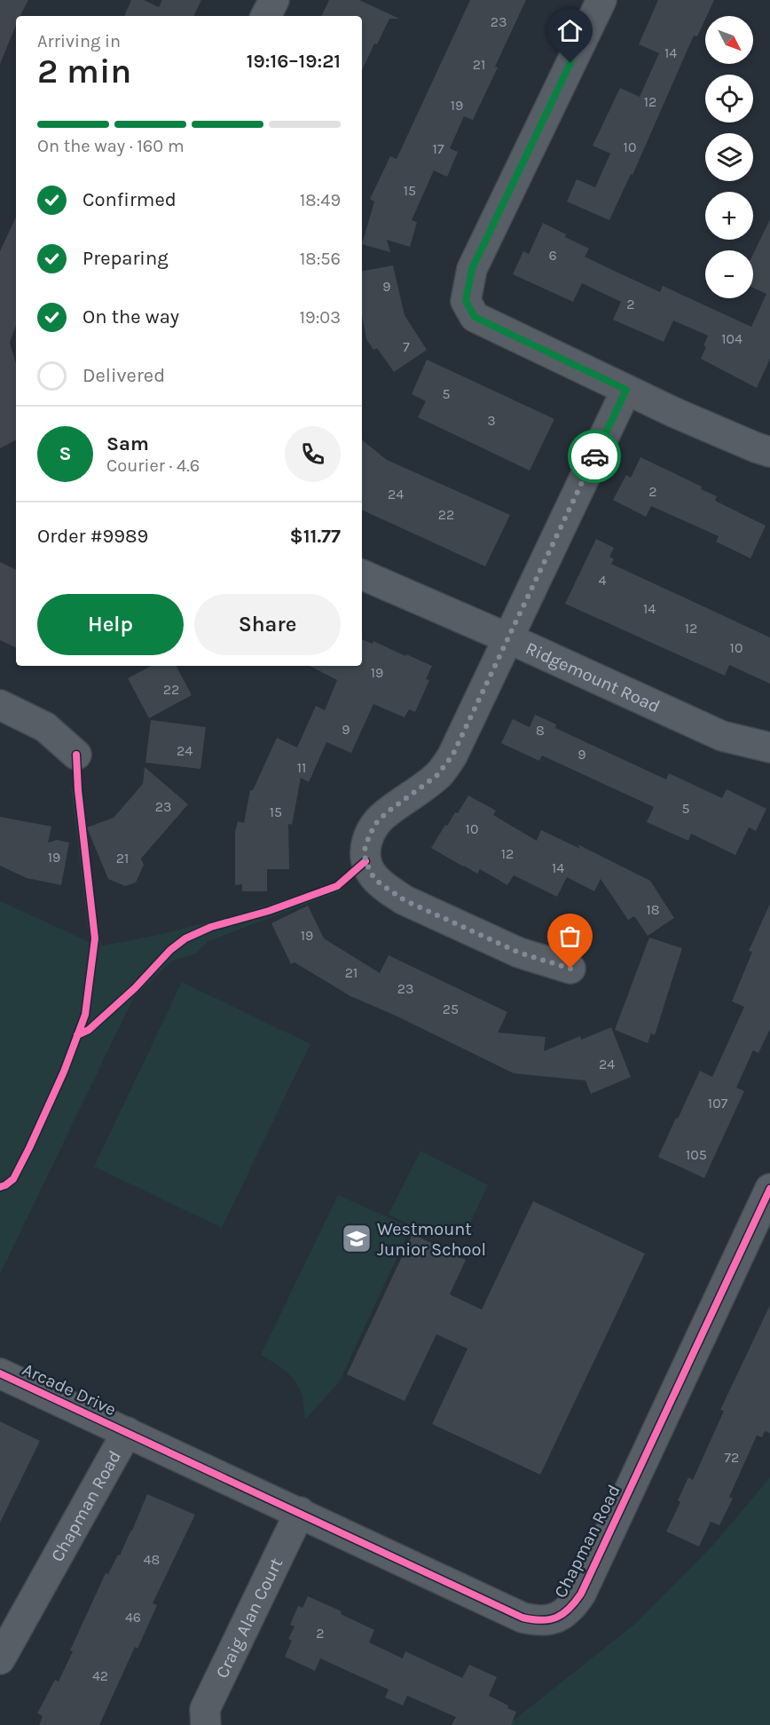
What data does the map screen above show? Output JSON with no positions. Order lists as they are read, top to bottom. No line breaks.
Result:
{"streets":{"street":["Ridgemount Road","Arcade Drive","Chapman Road","Craig Alan Court"]},"crossings":[["Arcade Drive","Chapman Road"],["Chapman Road","Craig Alan Court"]],"places":{"school or university":["Westmount Junior School"]},"house_numbers":["23","14","21","12","19","10","17","15","6","9","2","104","7","5","3","2","24","22","4","14","12","10","19","22","9","8","24","9","11","23","5","15","10","12","19","21","14","18","19","21","23","25","24","107","105","72","48","46","2","42"],"north":"bottom right","page":{"map_buttons":["+","−"],"heading":["2 min","Arriving in","19:16–19:21"],"panel":["Sam","Courier · 4.6","Order #9989","$11.77"],"bar":"On the way · 160 m","list":[["Confirmed","18:49"],["Preparing","18:56"],["On the way","19:03"],"Delivered"],"round":"S","buttons":["Help","Share"]}}
